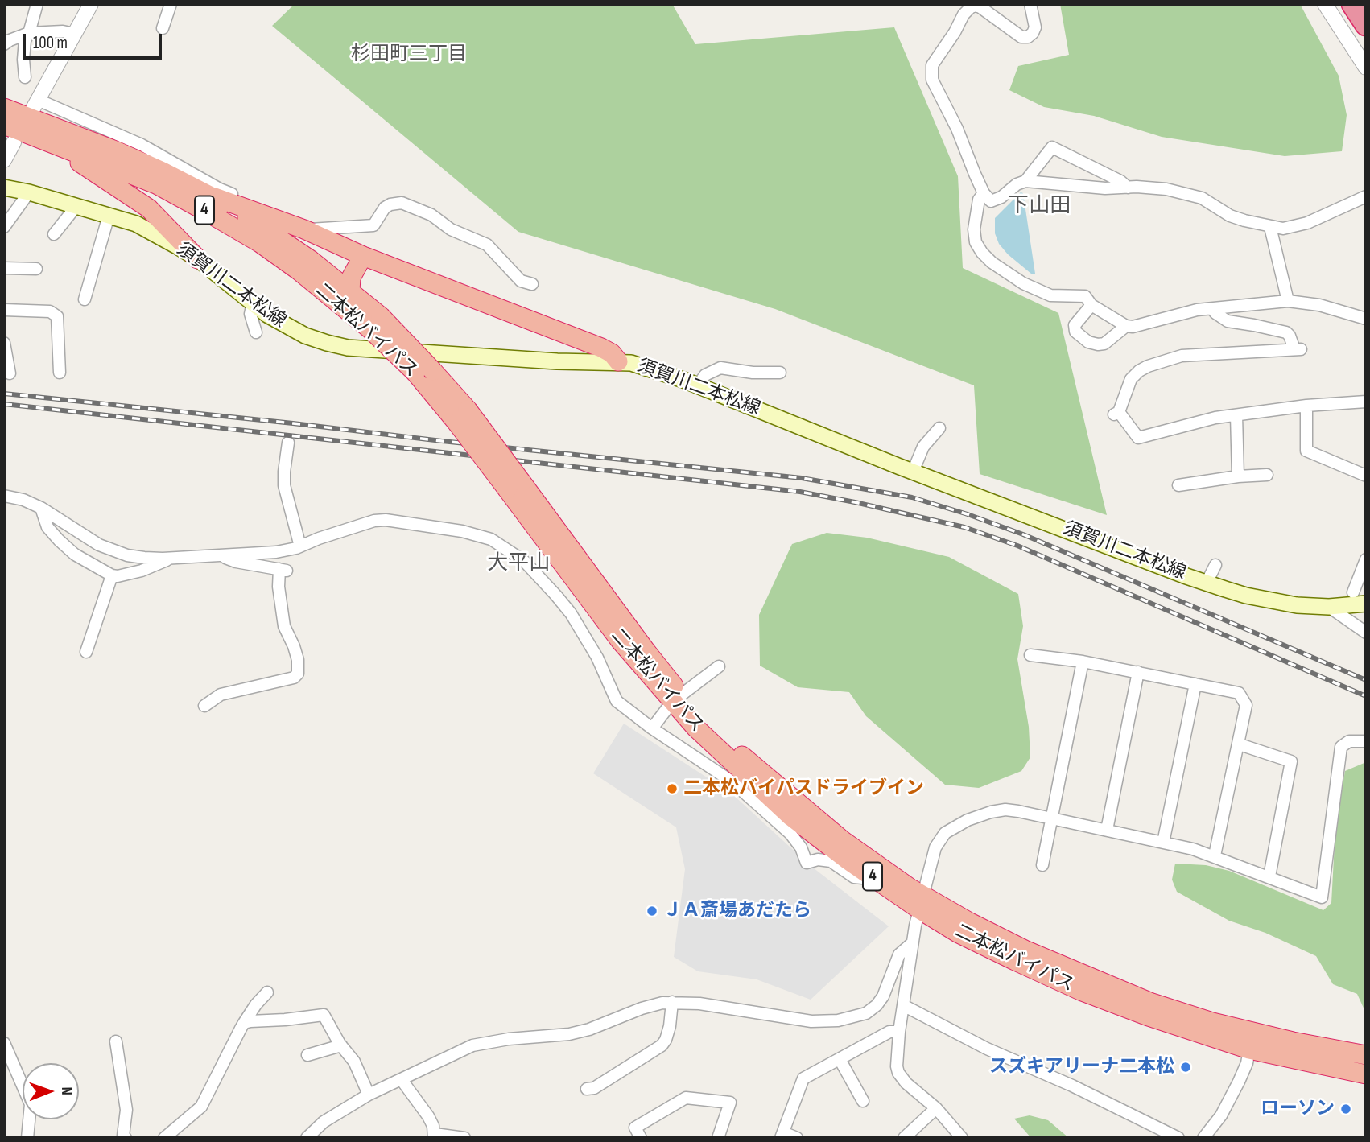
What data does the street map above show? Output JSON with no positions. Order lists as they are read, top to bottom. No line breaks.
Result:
{"streets":{"highway":["4","二本松バイパス"],"main road":["須賀川二本松線"]},"crossings":[["4","二本松バイパス"]],"districts":["杉田町三丁目","下山田","大平山"],"places":["二本松バイパスドライブイン","ＪＡ斎場あだたら","スズキアリーナ二本松","ローソン"],"scale_bar":"100 m","north":"right"}
